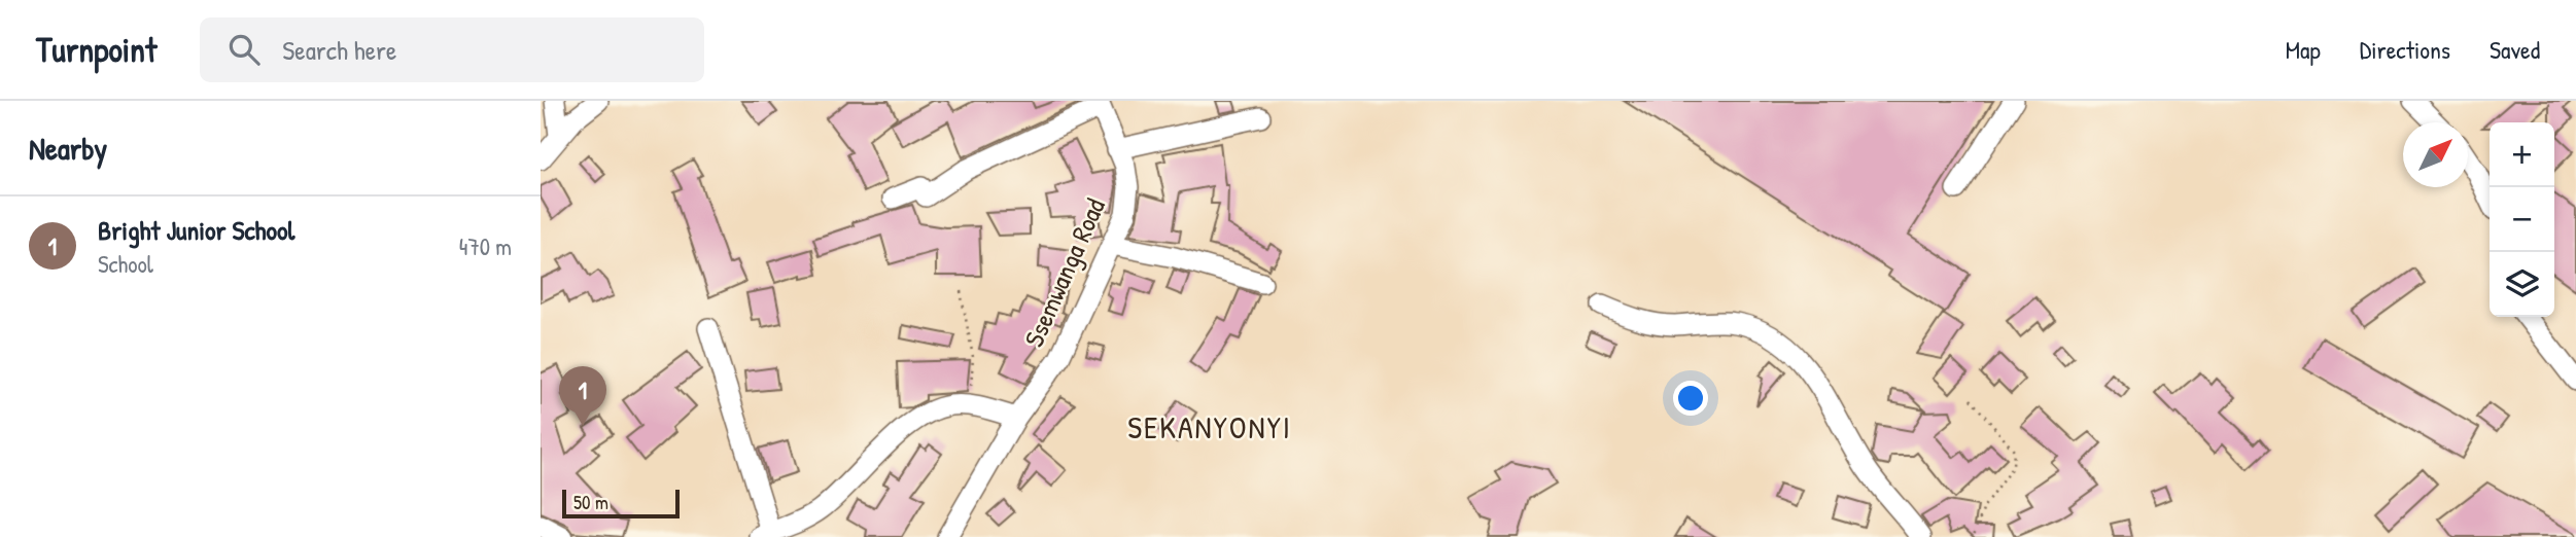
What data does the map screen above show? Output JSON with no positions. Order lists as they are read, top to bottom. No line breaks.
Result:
{"streets":{"street":["Ssemwanga Road"]},"districts":["SEKANYONYI"],"scale_bar":"50 m","north":"top right","page":{"header":"Turnpoint","search":"Search here","nav":["Map","Directions","Saved"],"heading":"Nearby","map_buttons":["+","−"],"list":[{"mark":"1","name":"Bright Junior School","note":"School","value":"470 m"}],"pins":"1","scale":"50 m"}}
